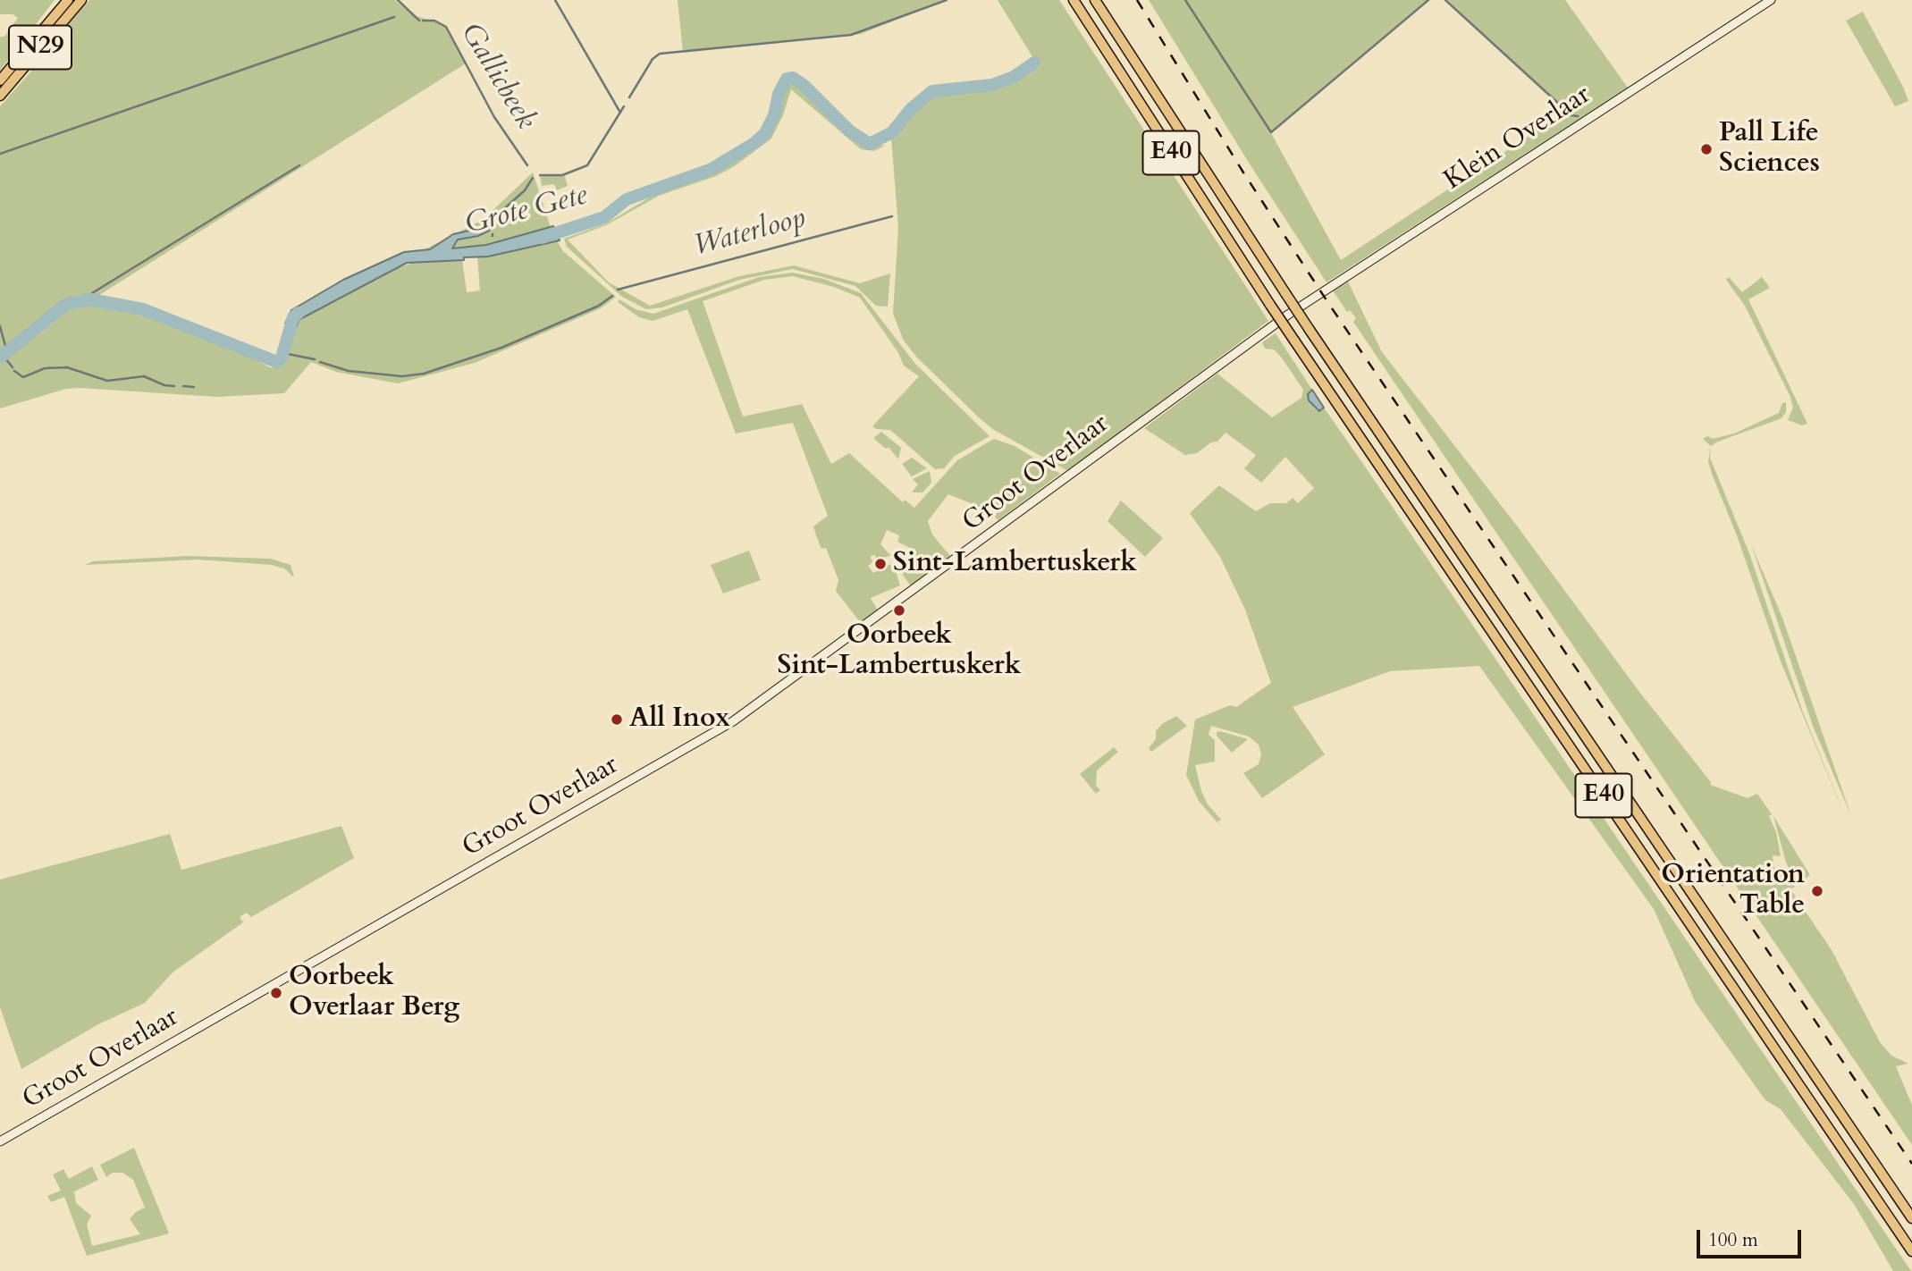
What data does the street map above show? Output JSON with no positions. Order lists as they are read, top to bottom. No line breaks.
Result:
{"streets":{"highway":["N29","E40"],"main road":["Klein Overlaar","Groot Overlaar"]},"crossings":[["Klein Overlaar","Groot Overlaar"]],"water":["Gallicbeek","Grote Gete","Waterloop"],"places":["Pall Life Sciences","Sint-Lambertuskerk","Oorbeek Sint-Lambertuskerk","All Inox","Orientation Table","Oorbeek Overlaar Berg"],"scale_bar":"100 m"}
